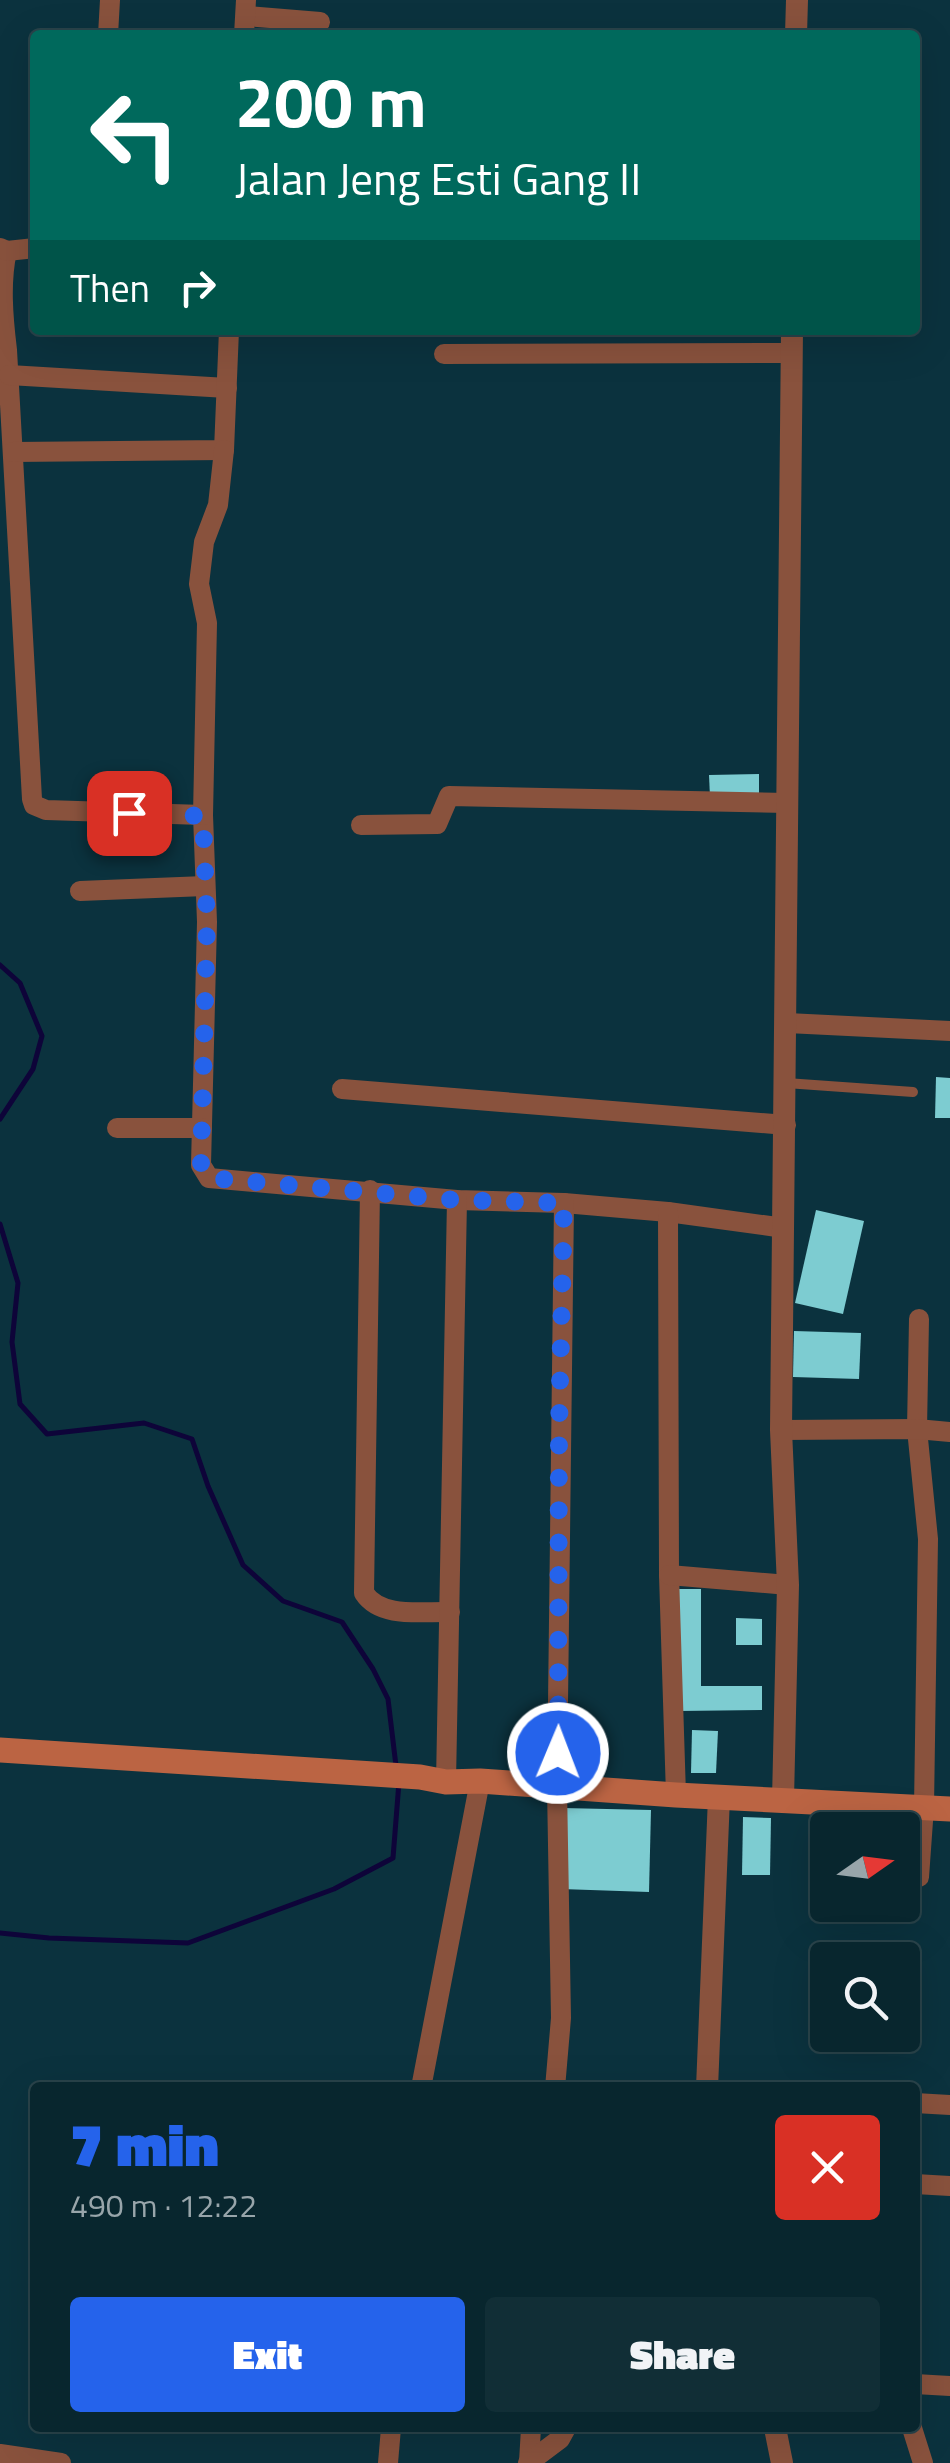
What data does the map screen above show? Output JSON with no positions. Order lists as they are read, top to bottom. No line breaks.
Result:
{"north":"right","page":{"turn":["200 m","Jalan Jeng Esti Gang II"],"then":"Then","heading":["7 min","490 m · 12:22"],"buttons":["Exit","Share"]}}
